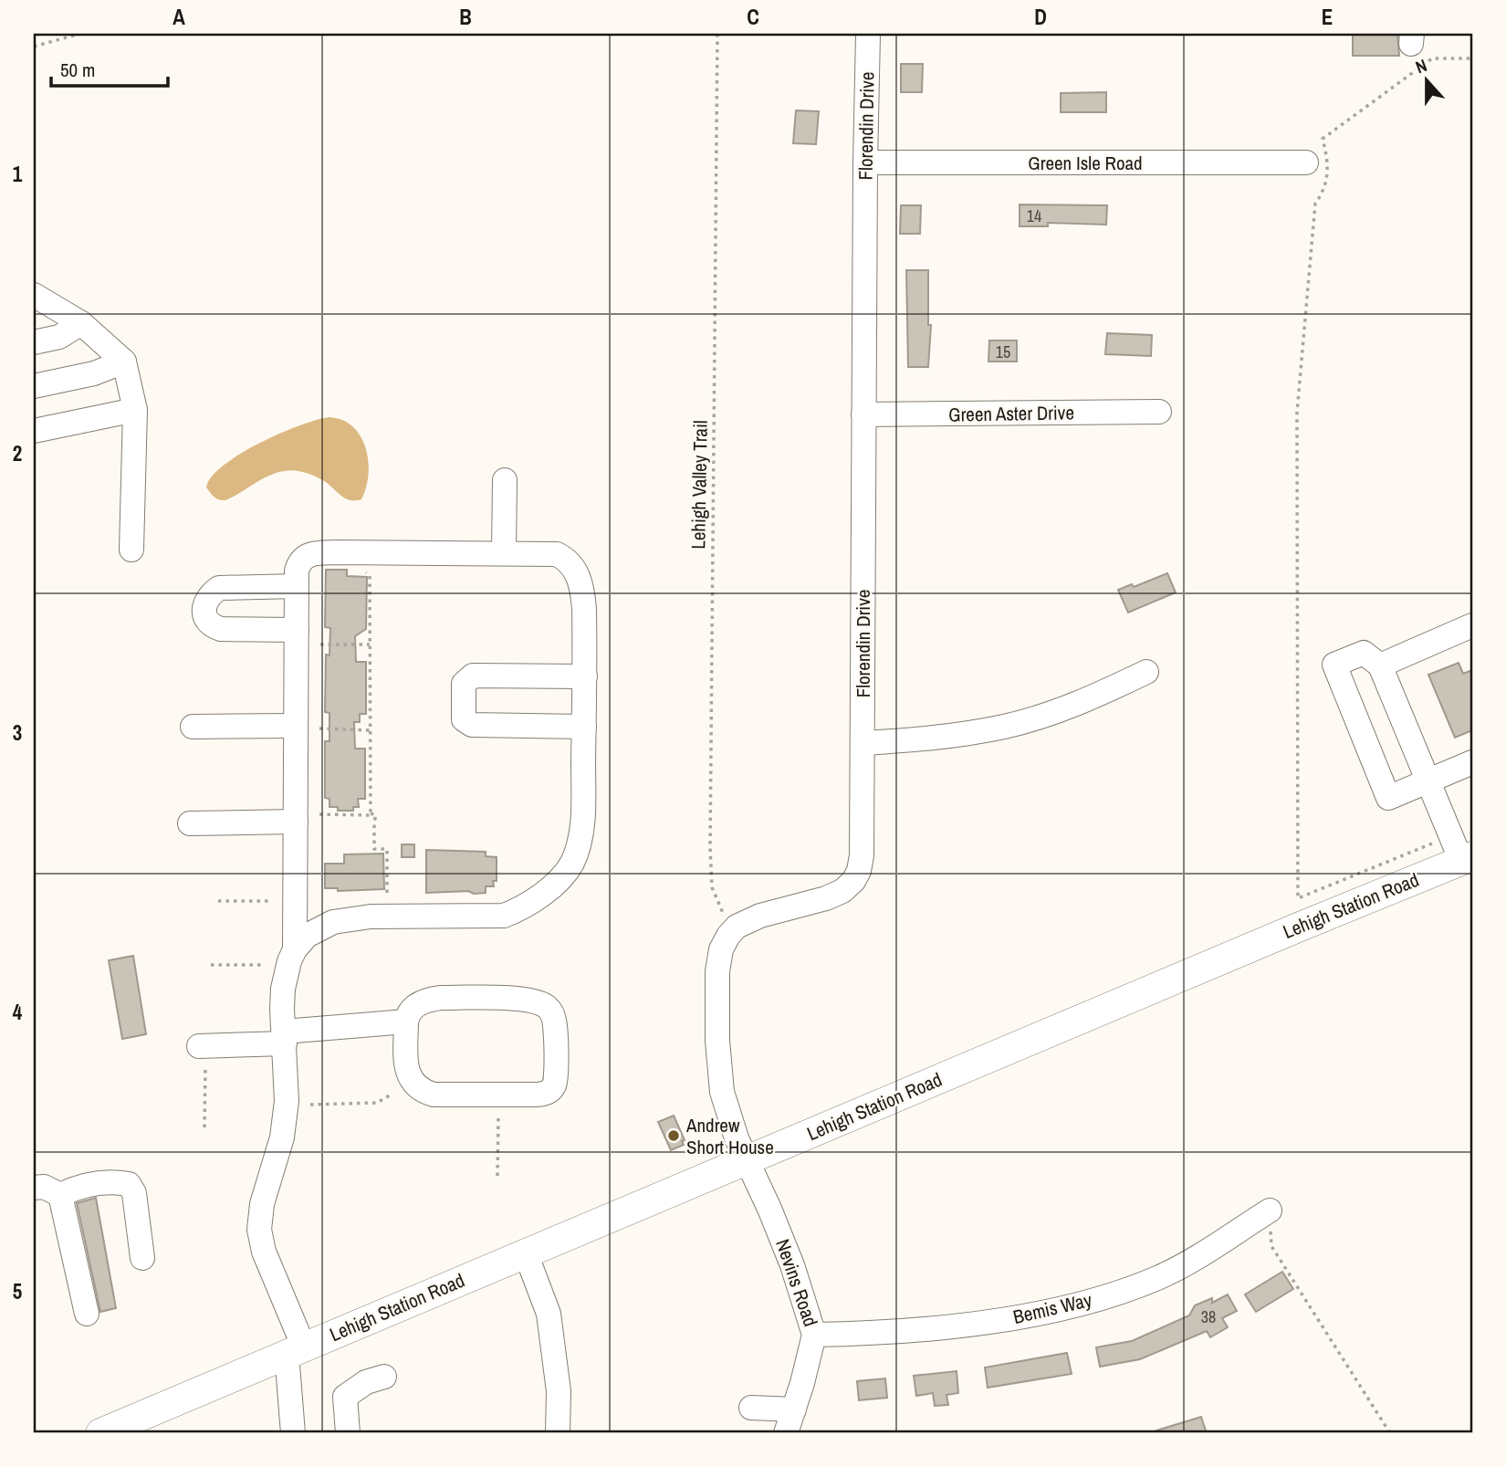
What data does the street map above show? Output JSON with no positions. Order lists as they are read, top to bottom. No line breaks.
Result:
{"streets":{"main road":["Lehigh Station Road"],"street":["Florendin Drive","Green Isle Road","Green Aster Drive","Nevins Road","Bemis Way"],"path":["Lehigh Valley Trail"]},"crossings":[["Florendin Drive","Green Isle Road"],["Florendin Drive","Green Aster Drive"],["Florendin Drive","Lehigh Valley Trail"],["Lehigh Station Road","Nevins Road"],["Nevins Road","Bemis Way"]],"places":["Andrew Short House"],"house_numbers":["14","15","38"],"scale_bar":"50 m","north":"top","grid":{"columns":["A","B","C","D","E"],"rows":["1","2","3","4","5"]}}
